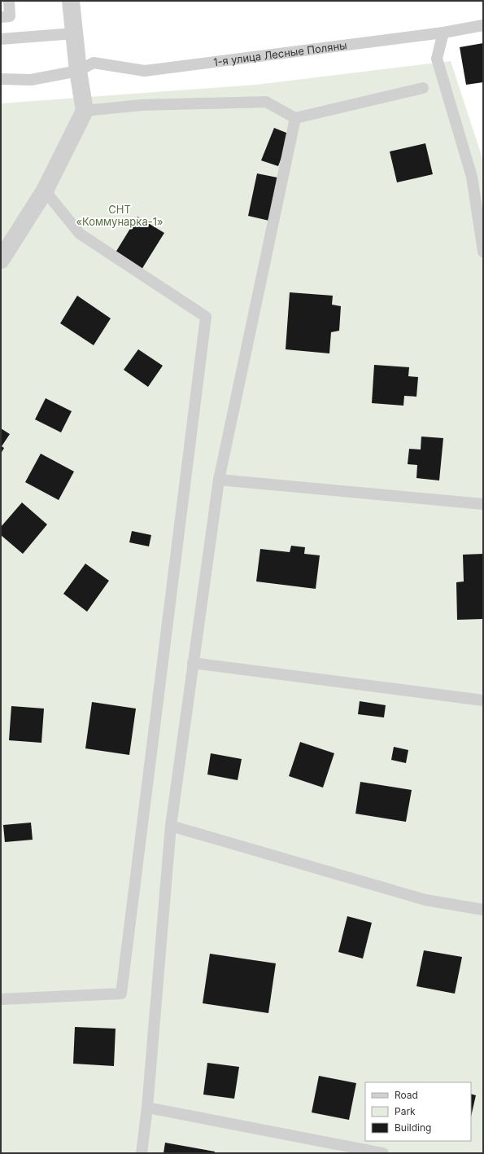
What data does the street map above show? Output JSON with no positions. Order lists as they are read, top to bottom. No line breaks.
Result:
{"streets":{"lane":["1-я улица Лесные Поляны"]},"parks":["СНТ «Коммунарка-1»"],"legend":["Road","Park","Building"]}
